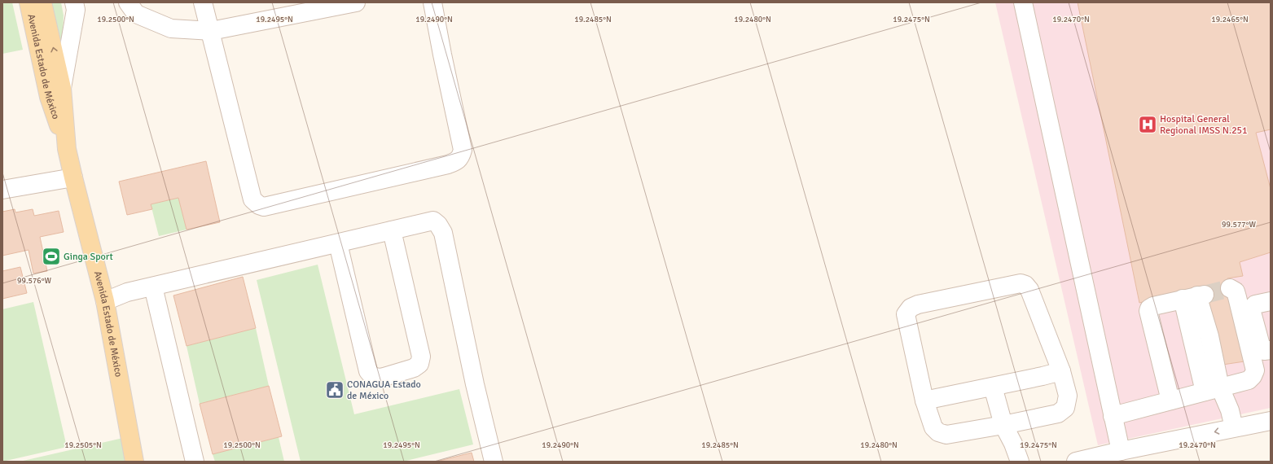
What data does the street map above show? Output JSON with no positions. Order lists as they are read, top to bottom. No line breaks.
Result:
{"streets":{"main road":["Avenida Estado de México"]},"places":{"hospital":["Hospital General Regional IMSS N.251"],"sports":["Ginga Sport"],"public building":["CONAGUA Estado de México"]},"coordinates":["19.2500°N","19.2495°N","19.2490°N","19.2485°N","19.2480°N","19.2475°N","19.2470°N","19.2465°N","99.577°W","99.576°W","19.2505°N"]}
